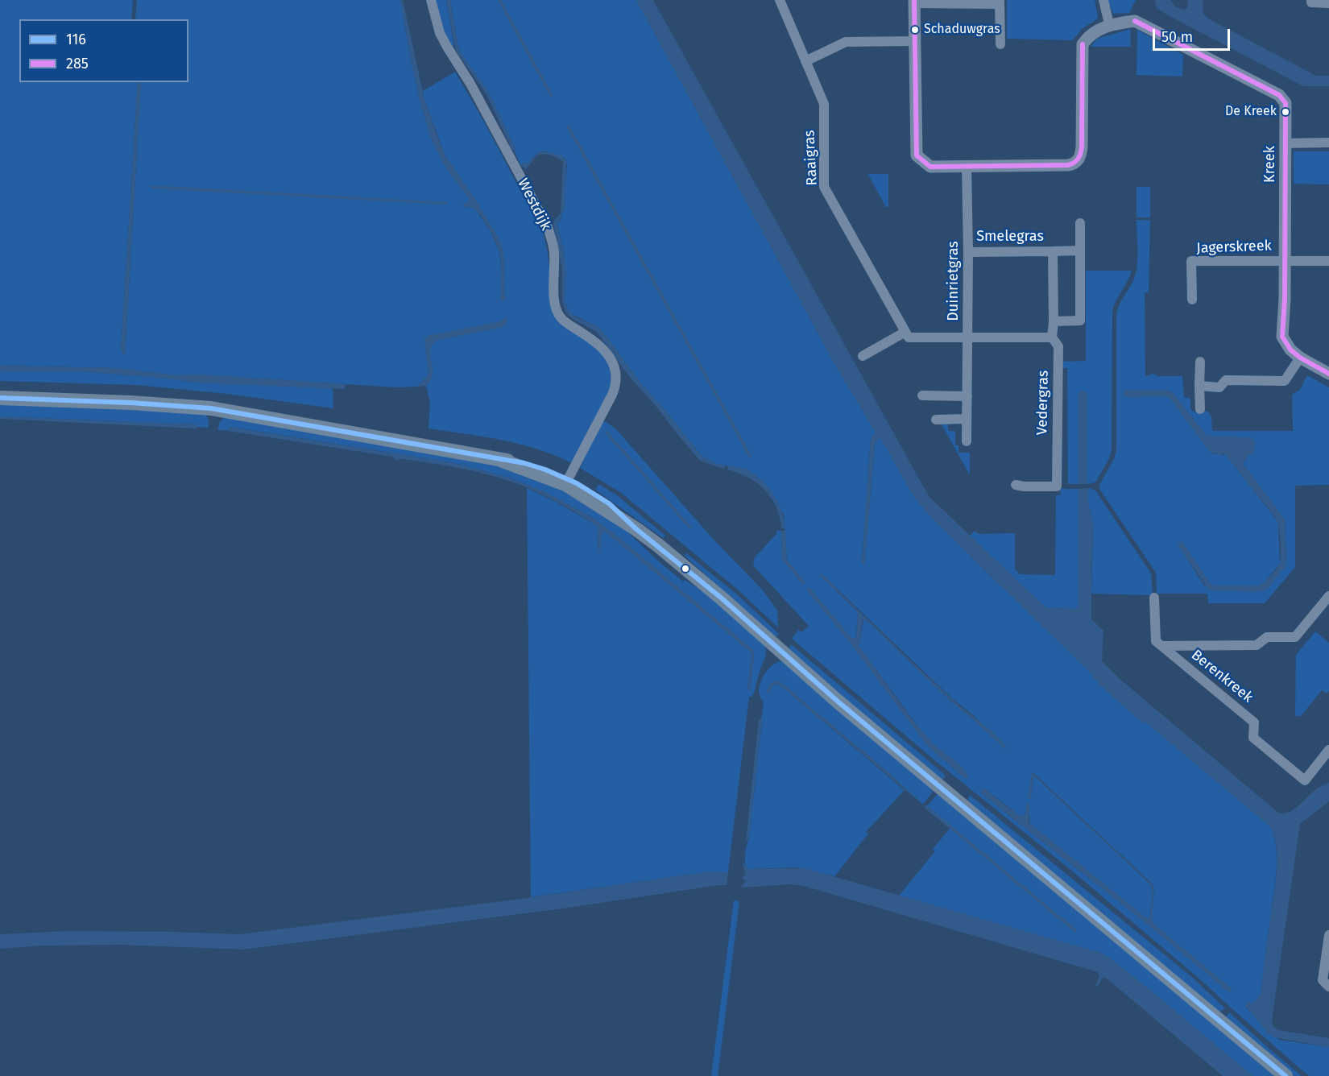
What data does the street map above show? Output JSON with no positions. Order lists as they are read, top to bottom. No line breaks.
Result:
{"streets":{"street":["Raaigras","Kreek","Westdijk","Smelegras","Jagerskreek","Duinrietgras","Vedergras","Berenkreek"]},"crossings":[["Kreek","Jagerskreek"],["Smelegras","Duinrietgras"],["Smelegras","Vedergras"]],"places":["Schaduwgras","De Kreek"],"lines":["transit line 285","transit line 116"],"legend":["116","285"],"scale_bar":"50 m"}
